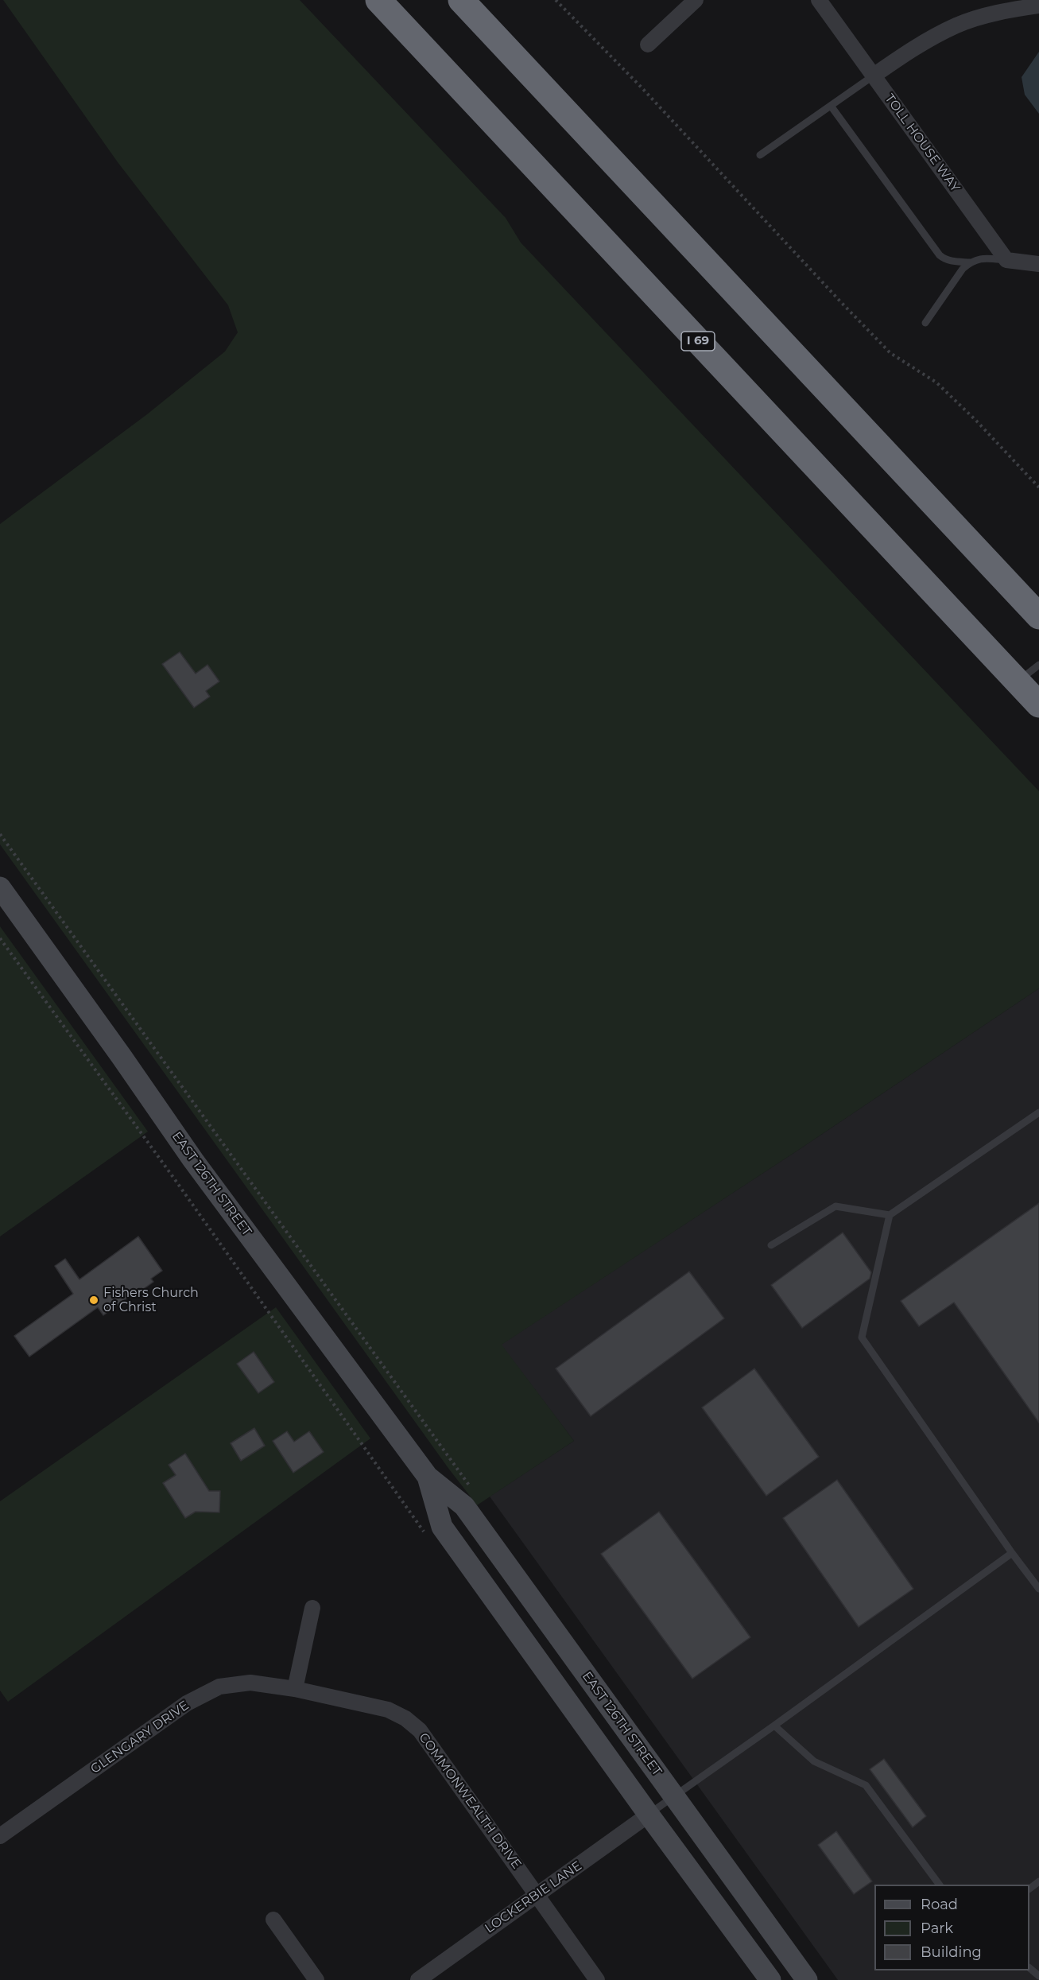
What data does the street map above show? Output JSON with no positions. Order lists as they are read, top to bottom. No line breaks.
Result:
{"streets":{"highway":["I 69"],"main road":["EAST 126TH STREET"],"street":["TOLL HOUSE WAY","GLENGARY DRIVE","COMMONWEALTH DRIVE","LOCKERBIE LANE"]},"crossings":[["EAST 126TH STREET","LOCKERBIE LANE"],["GLENGARY DRIVE","COMMONWEALTH DRIVE"],["COMMONWEALTH DRIVE","LOCKERBIE LANE"]],"places":["Fishers Church of Christ"],"legend":["Road","Park","Building"]}
